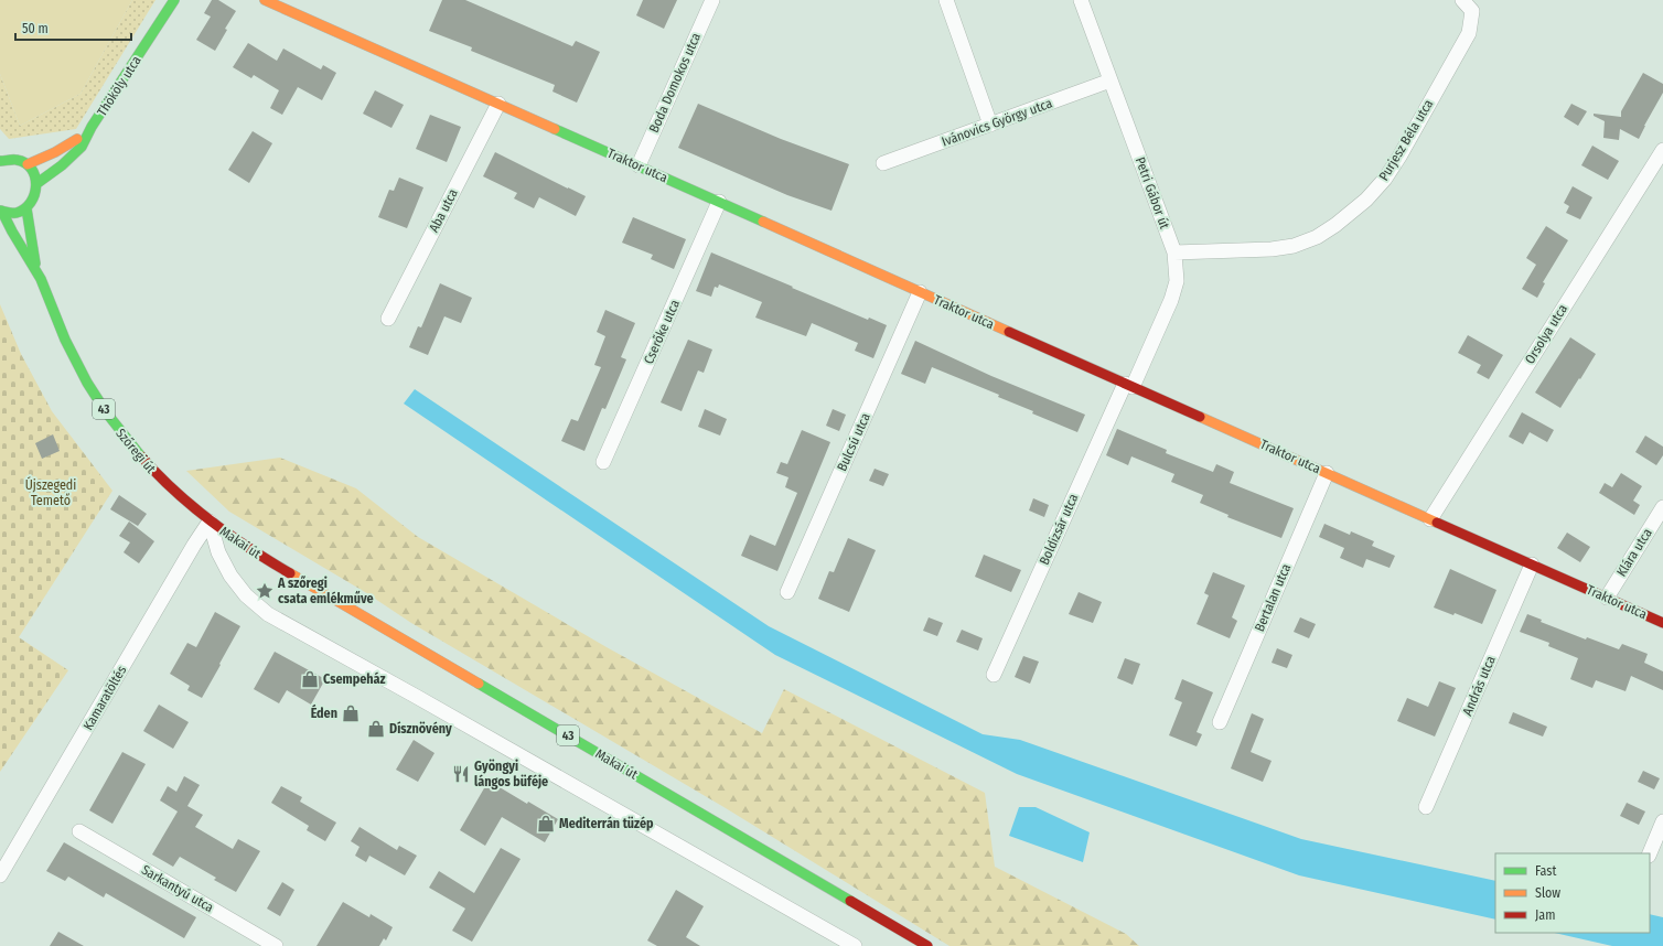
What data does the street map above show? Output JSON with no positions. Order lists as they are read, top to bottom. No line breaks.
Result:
{"streets":{"street":["Boda Domokos utca","Thököly utca","Ivánovics György utca","Purjesz Béla utca","Traktor utca","Petri Gábor út","Aba utca","Cserőke utca","Orsolya utca","43","Bulcsú utca","Szőregi út","Boldizsár utca","Makai út","Klára utca","Bertalan utca","András utca","Kamaratöltés","Sarkantyú utca"]},"crossings":[["Boda Domokos utca","Traktor utca"],["Ivánovics György utca","Petri Gábor út"],["Purjesz Béla utca","Petri Gábor út"],["Traktor utca","Petri Gábor út"],["Traktor utca","Aba utca"],["Traktor utca","Cserőke utca"],["Traktor utca","Orsolya utca"],["Traktor utca","Bulcsú utca"],["Traktor utca","Boldizsár utca"],["Traktor utca","Klára utca"],["Traktor utca","Bertalan utca"],["Traktor utca","András utca"],["Petri Gábor út","Boldizsár utca"],["Szőregi út","Makai út"],["Szőregi út","Kamaratöltés"],["Makai út","Kamaratöltés"]],"parks":["Újszegedi Temető"],"places":{"place":["A szőregi csata emlékműve"],"shop":["Csempeház","Éden","Dísznövény","Mediterrán tüzép"],"restaurant":["Gyöngyi lángos büféje"]},"legend":["Fast","Slow","Jam"],"scale_bar":"50 m"}
